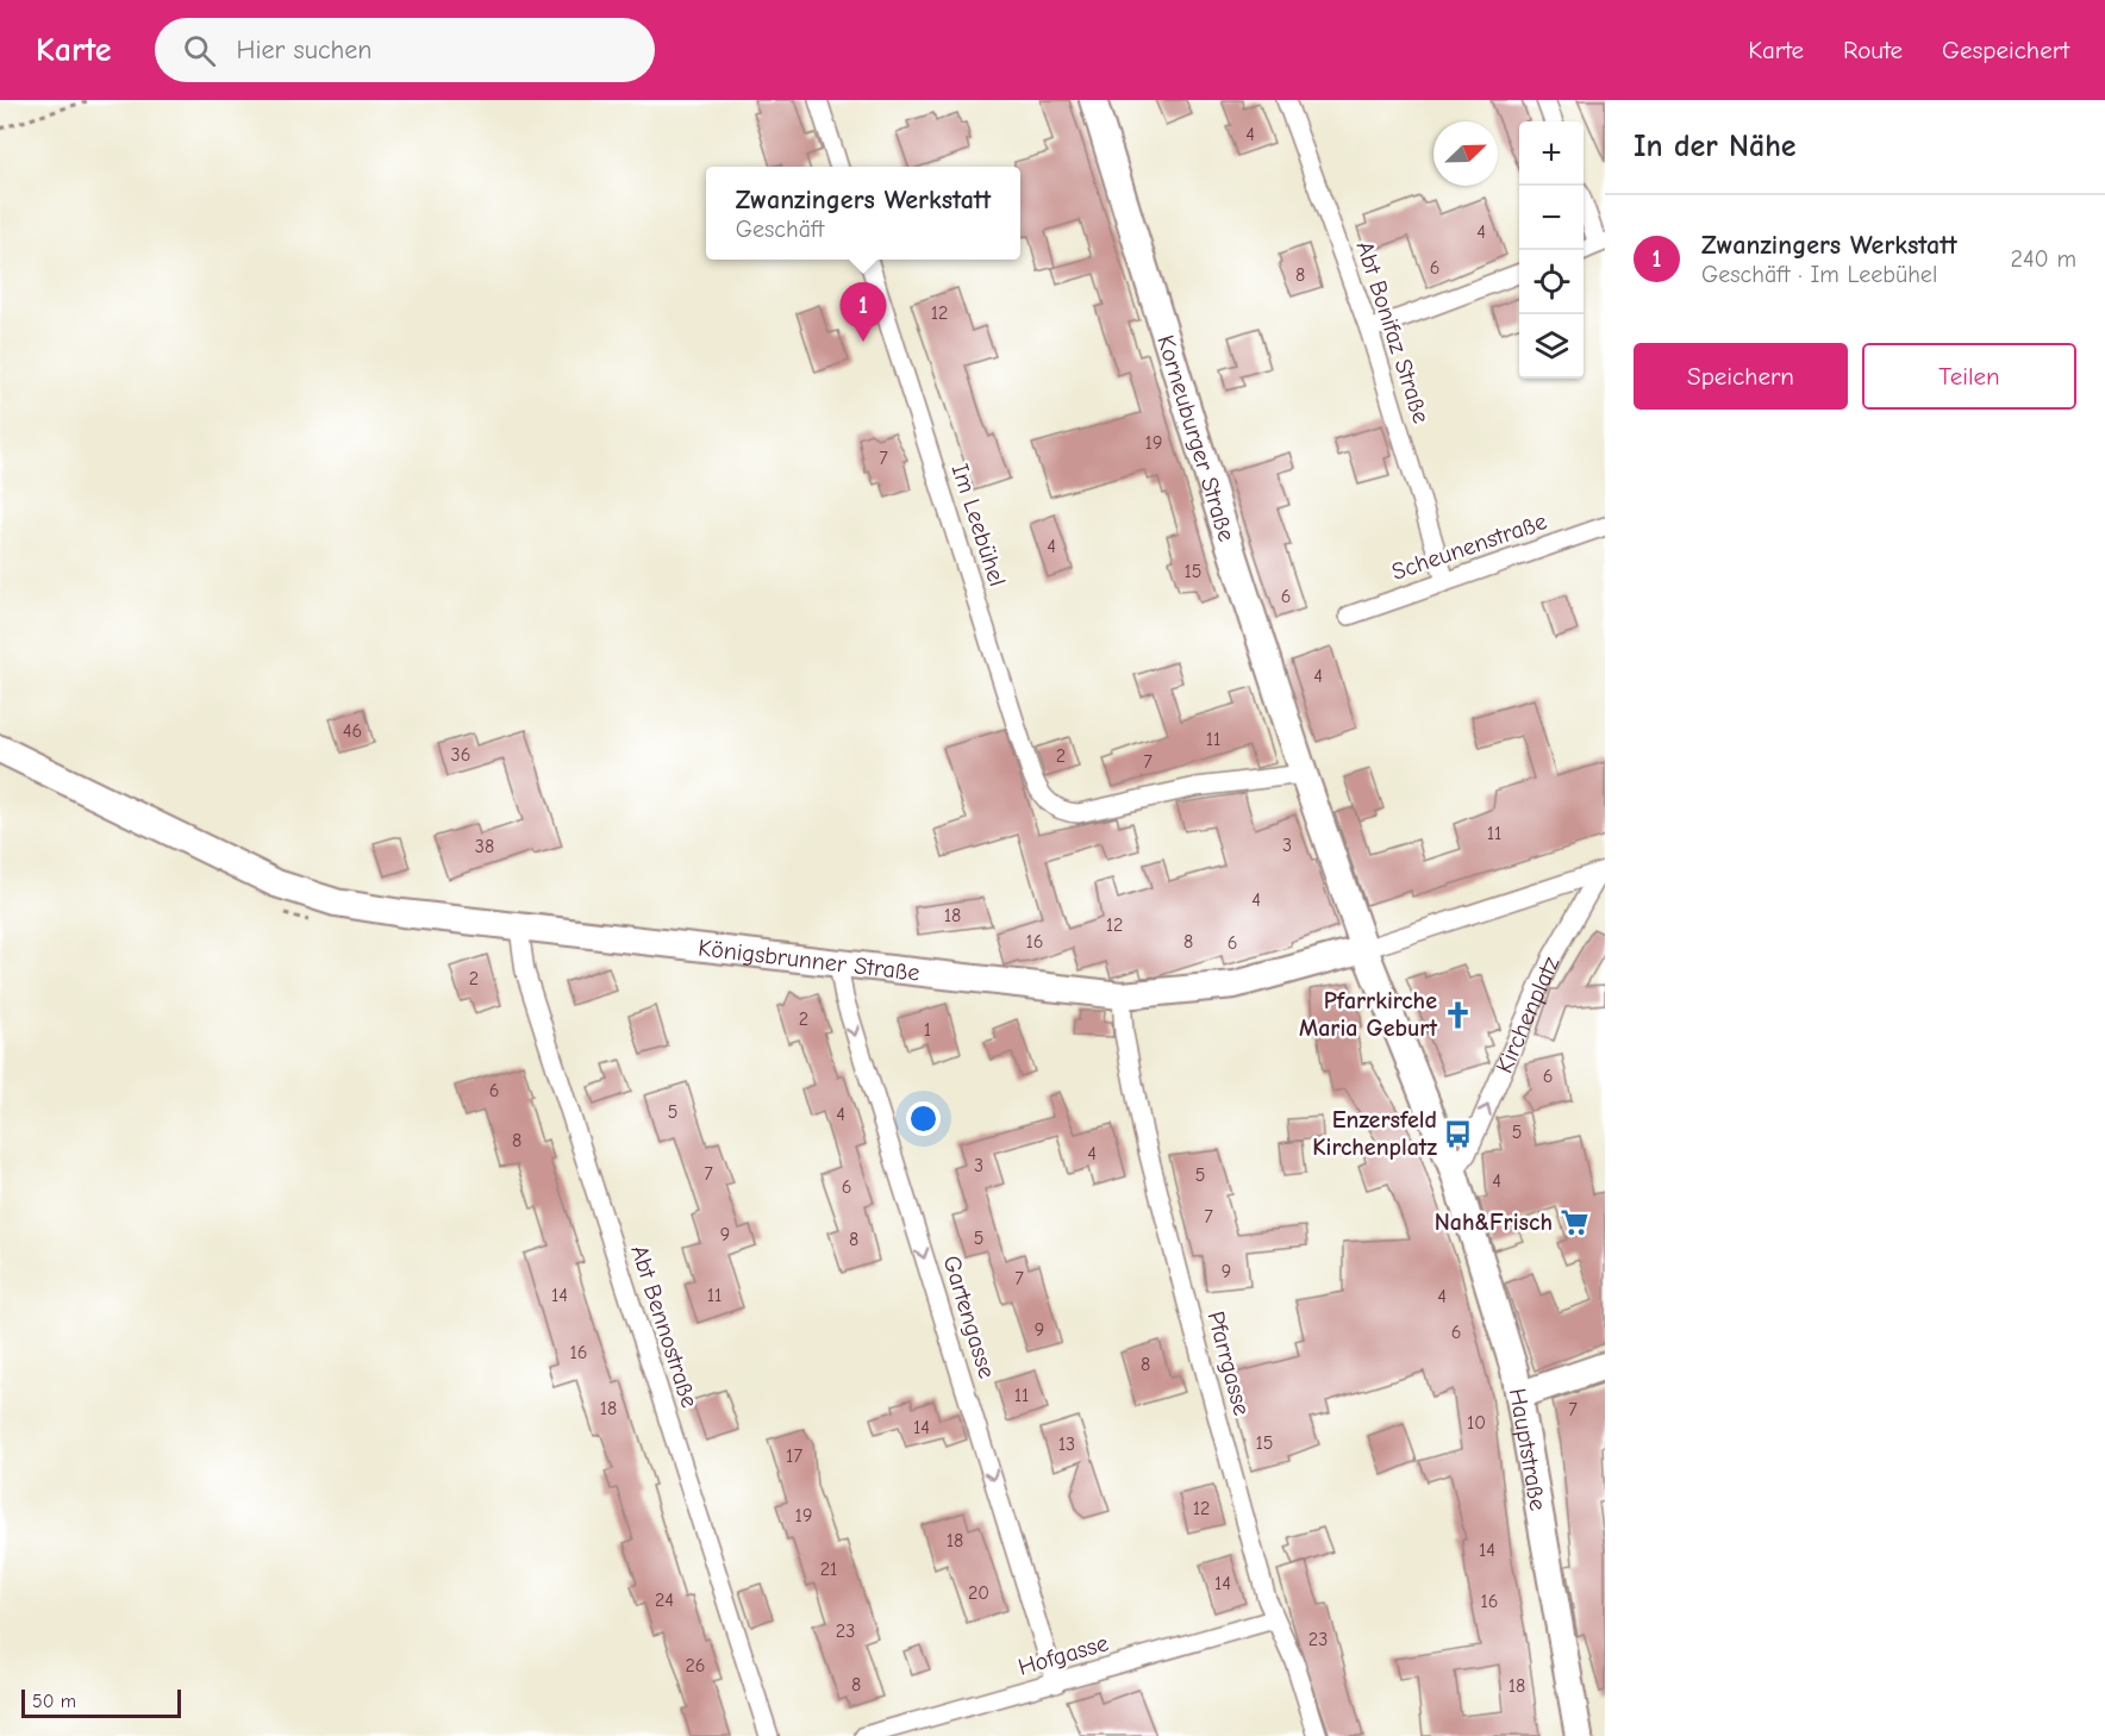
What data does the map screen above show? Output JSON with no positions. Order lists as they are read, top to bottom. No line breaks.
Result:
{"streets":{"street":["Abt Bonifaz Straße","Korneuburger Straße","Im Leebühel","Scheunenstraße","Königsbrunner Straße","Kirchenplatz","Gartengasse","Abt Bennostraße","Pfarrgasse","Hauptstraße","Hofgasse"]},"crossings":[["Abt Bonifaz Straße","Scheunenstraße"],["Korneuburger Straße","Im Leebühel"],["Korneuburger Straße","Königsbrunner Straße"],["Korneuburger Straße","Kirchenplatz"],["Königsbrunner Straße","Kirchenplatz"],["Königsbrunner Straße","Gartengasse"],["Königsbrunner Straße","Abt Bennostraße"],["Königsbrunner Straße","Pfarrgasse"],["Kirchenplatz","Hauptstraße"],["Gartengasse","Hofgasse"],["Pfarrgasse","Hofgasse"]],"one_way":["Kirchenplatz","Gartengasse"],"places":{"church":["Pfarrkirche Maria Geburt"],"bus stop":["Enzersfeld Kirchenplatz"],"supermarket":["Nah&Frisch"]},"house_numbers":["4","4","6","8","12","19","7","4","15","6","4","46","11","36","2","7","11","3","38","4","18","12","16","8","6","2","2","1","6","6","5","4","5","8","4","3","7","5","4","6","7","9","5","8","9","7","14","11","4","9","6","16","8","11","18","7","10","14","15","13","17","12","19","18","14","21","14","20","24","16","23","23","26","8","18"],"scale_bar":"50 m","north":"top right","page":{"header":"Karte","search":"Hier suchen","nav":["Karte","Route","Gespeichert"],"heading":"In der Nähe","map_buttons":["+","−"],"popup":["Zwanzingers Werkstatt","Geschäft"],"list":[{"mark":"1","name":"Zwanzingers Werkstatt","note":"Geschäft · Im Leebühel","value":"240 m"}],"pins":"1","buttons":["Speichern","Teilen"],"scale":"50 m"}}
